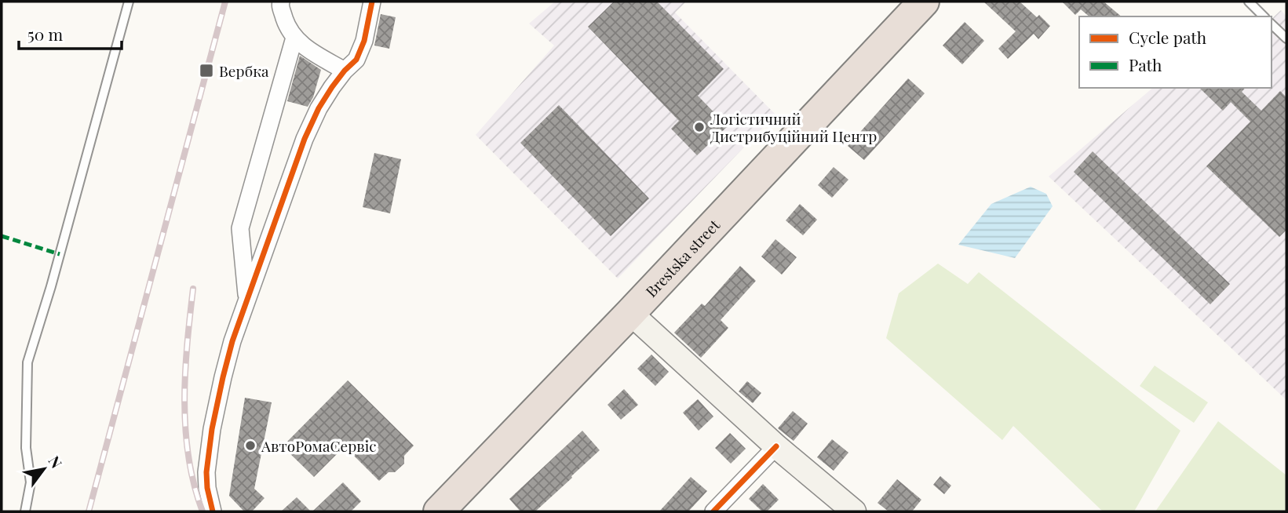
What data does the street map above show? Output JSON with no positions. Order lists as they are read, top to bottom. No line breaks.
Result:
{"streets":{"highway":["Brestska street"]},"places":{"transit":["Вербка"],"other":["Логістичний Дистрибуційний Центр","АвтоРомаСервіс"]},"legend":["Cycle path","Path"],"scale_bar":"50 m","north":"top right"}
